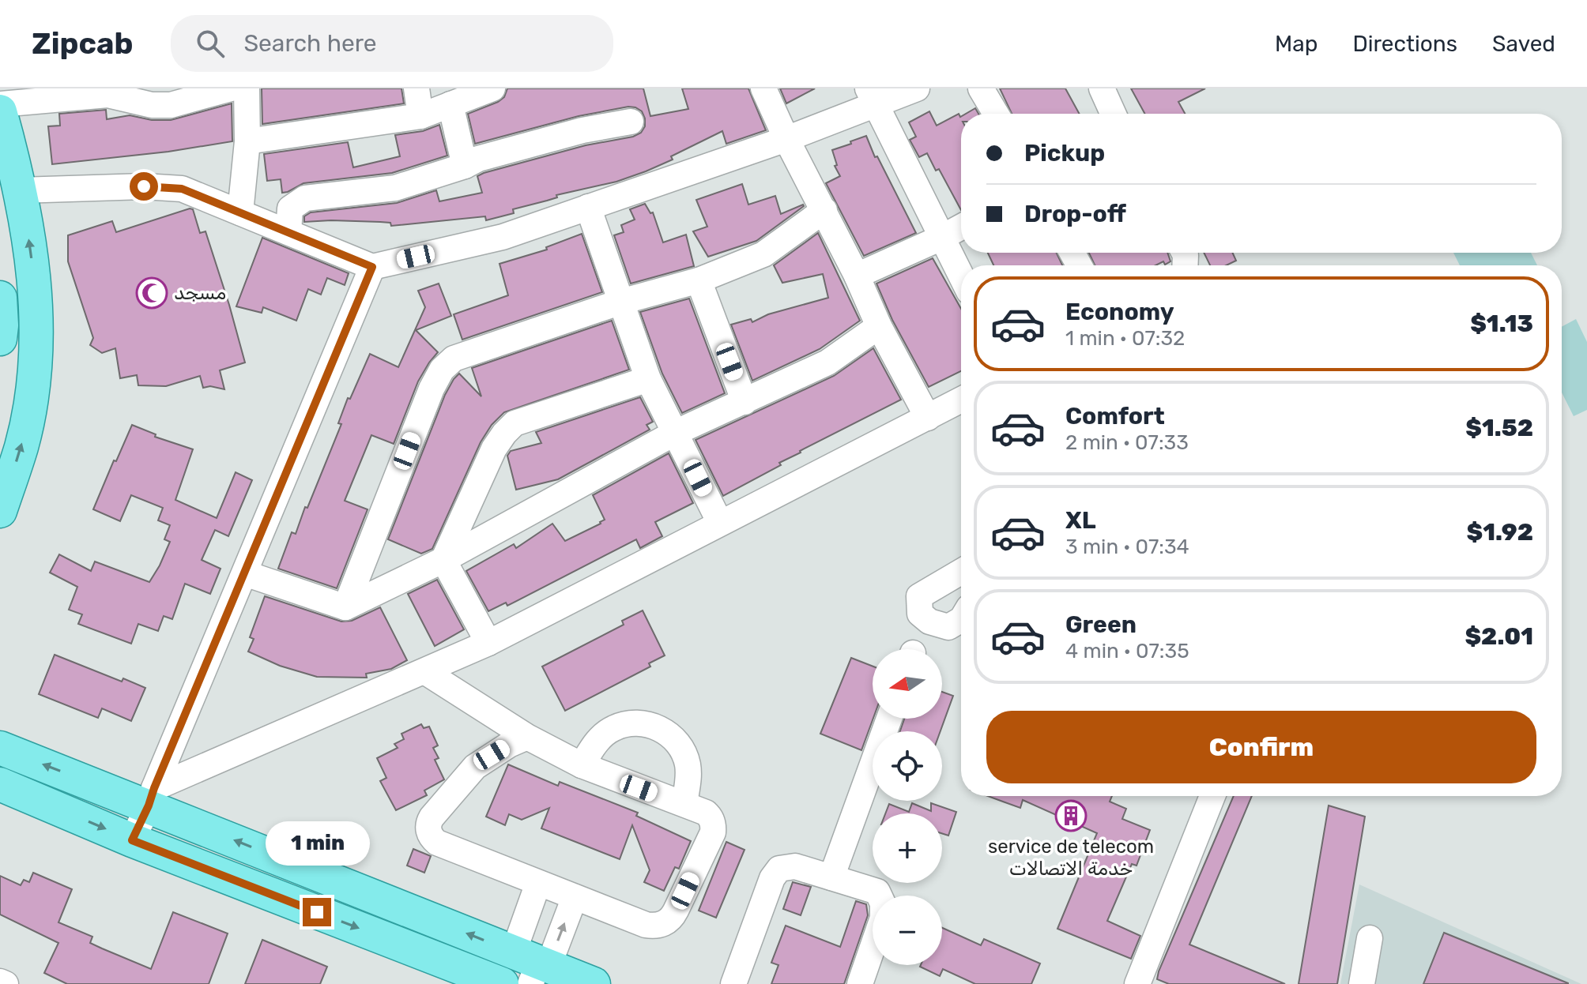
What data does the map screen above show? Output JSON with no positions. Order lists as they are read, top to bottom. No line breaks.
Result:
{"places":{"mosque":["مسجد"],"building":["service de telecom خدمة الاتصالات"]},"north":"left","page":{"header":"Zipcab","search":"Search here","nav":["Map","Directions","Saved"],"banner":["Pickup","Drop-off"],"list":[{"name":"Economy","note":"1 min · 07:32","value":"$1.13"},{"name":"Comfort","note":"2 min · 07:33","value":"$1.52"},{"name":"XL","note":"3 min · 07:34","value":"$1.92"},{"name":"Green","note":"4 min · 07:35","value":"$2.01"}],"map_buttons":["+","−"],"buttons":"Confirm","bubble":"1 min"}}
